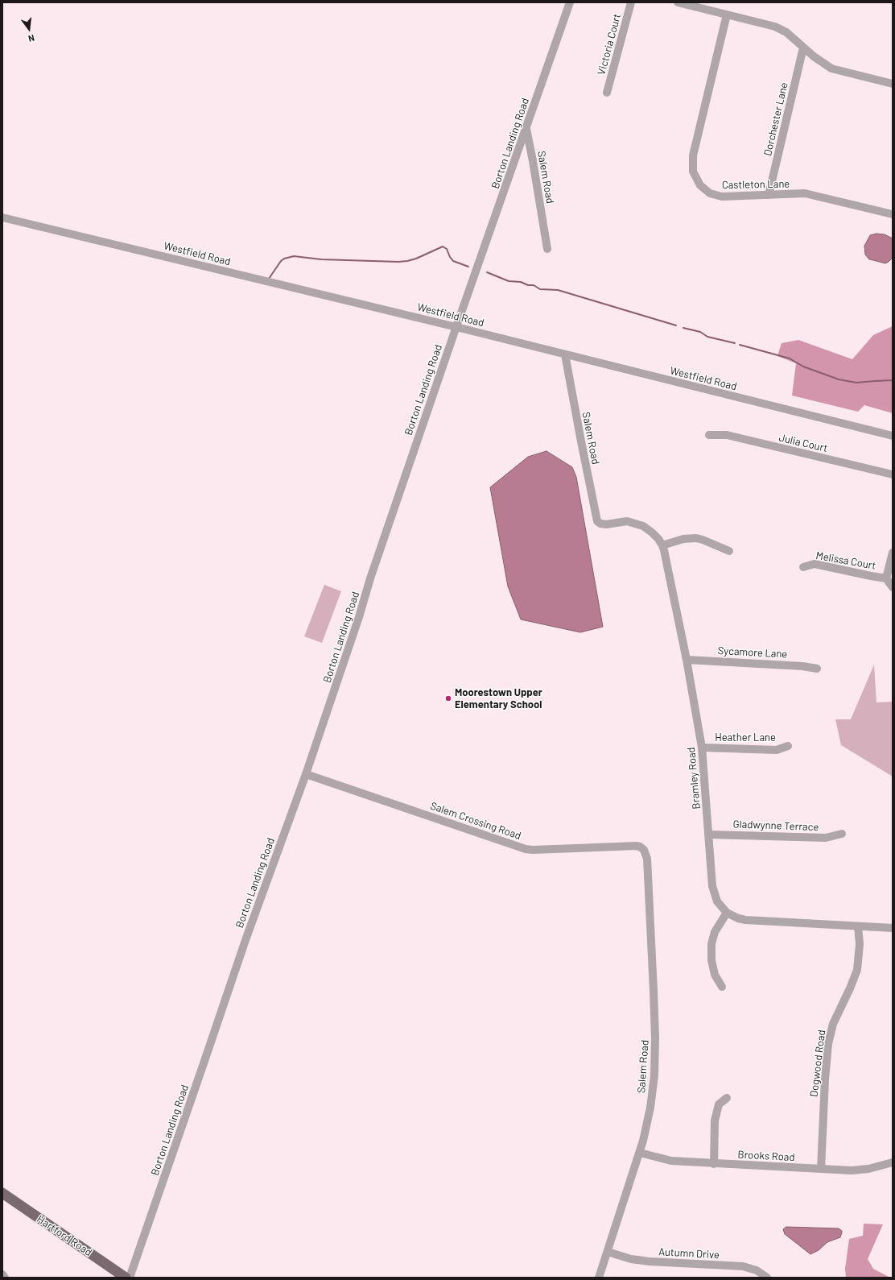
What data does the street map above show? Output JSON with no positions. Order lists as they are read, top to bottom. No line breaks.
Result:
{"streets":{"main road":["Hartford Road"],"street":["Victoria Court","Dorchester Lane","Borton Landing Road","Salem Road","Castleton Lane","Westfield Road","Julia Court","Melissa Court","Sycamore Lane","Heather Lane","Bramley Road","Salem Crossing Road","Gladwynne Terrace","Dogwood Road","Brooks Road","Autumn Drive"]},"crossings":[["Dorchester Lane","Castleton Lane"],["Borton Landing Road","Salem Road"],["Borton Landing Road","Westfield Road"],["Borton Landing Road","Salem Crossing Road"],["Salem Road","Westfield Road"],["Salem Road","Bramley Road"],["Salem Road","Salem Crossing Road"],["Salem Road","Brooks Road"],["Salem Road","Autumn Drive"],["Sycamore Lane","Bramley Road"],["Heather Lane","Bramley Road"],["Bramley Road","Gladwynne Terrace"],["Bramley Road","Dogwood Road"],["Dogwood Road","Brooks Road"]],"places":["Moorestown Upper Elementary School"],"north":"bottom"}
